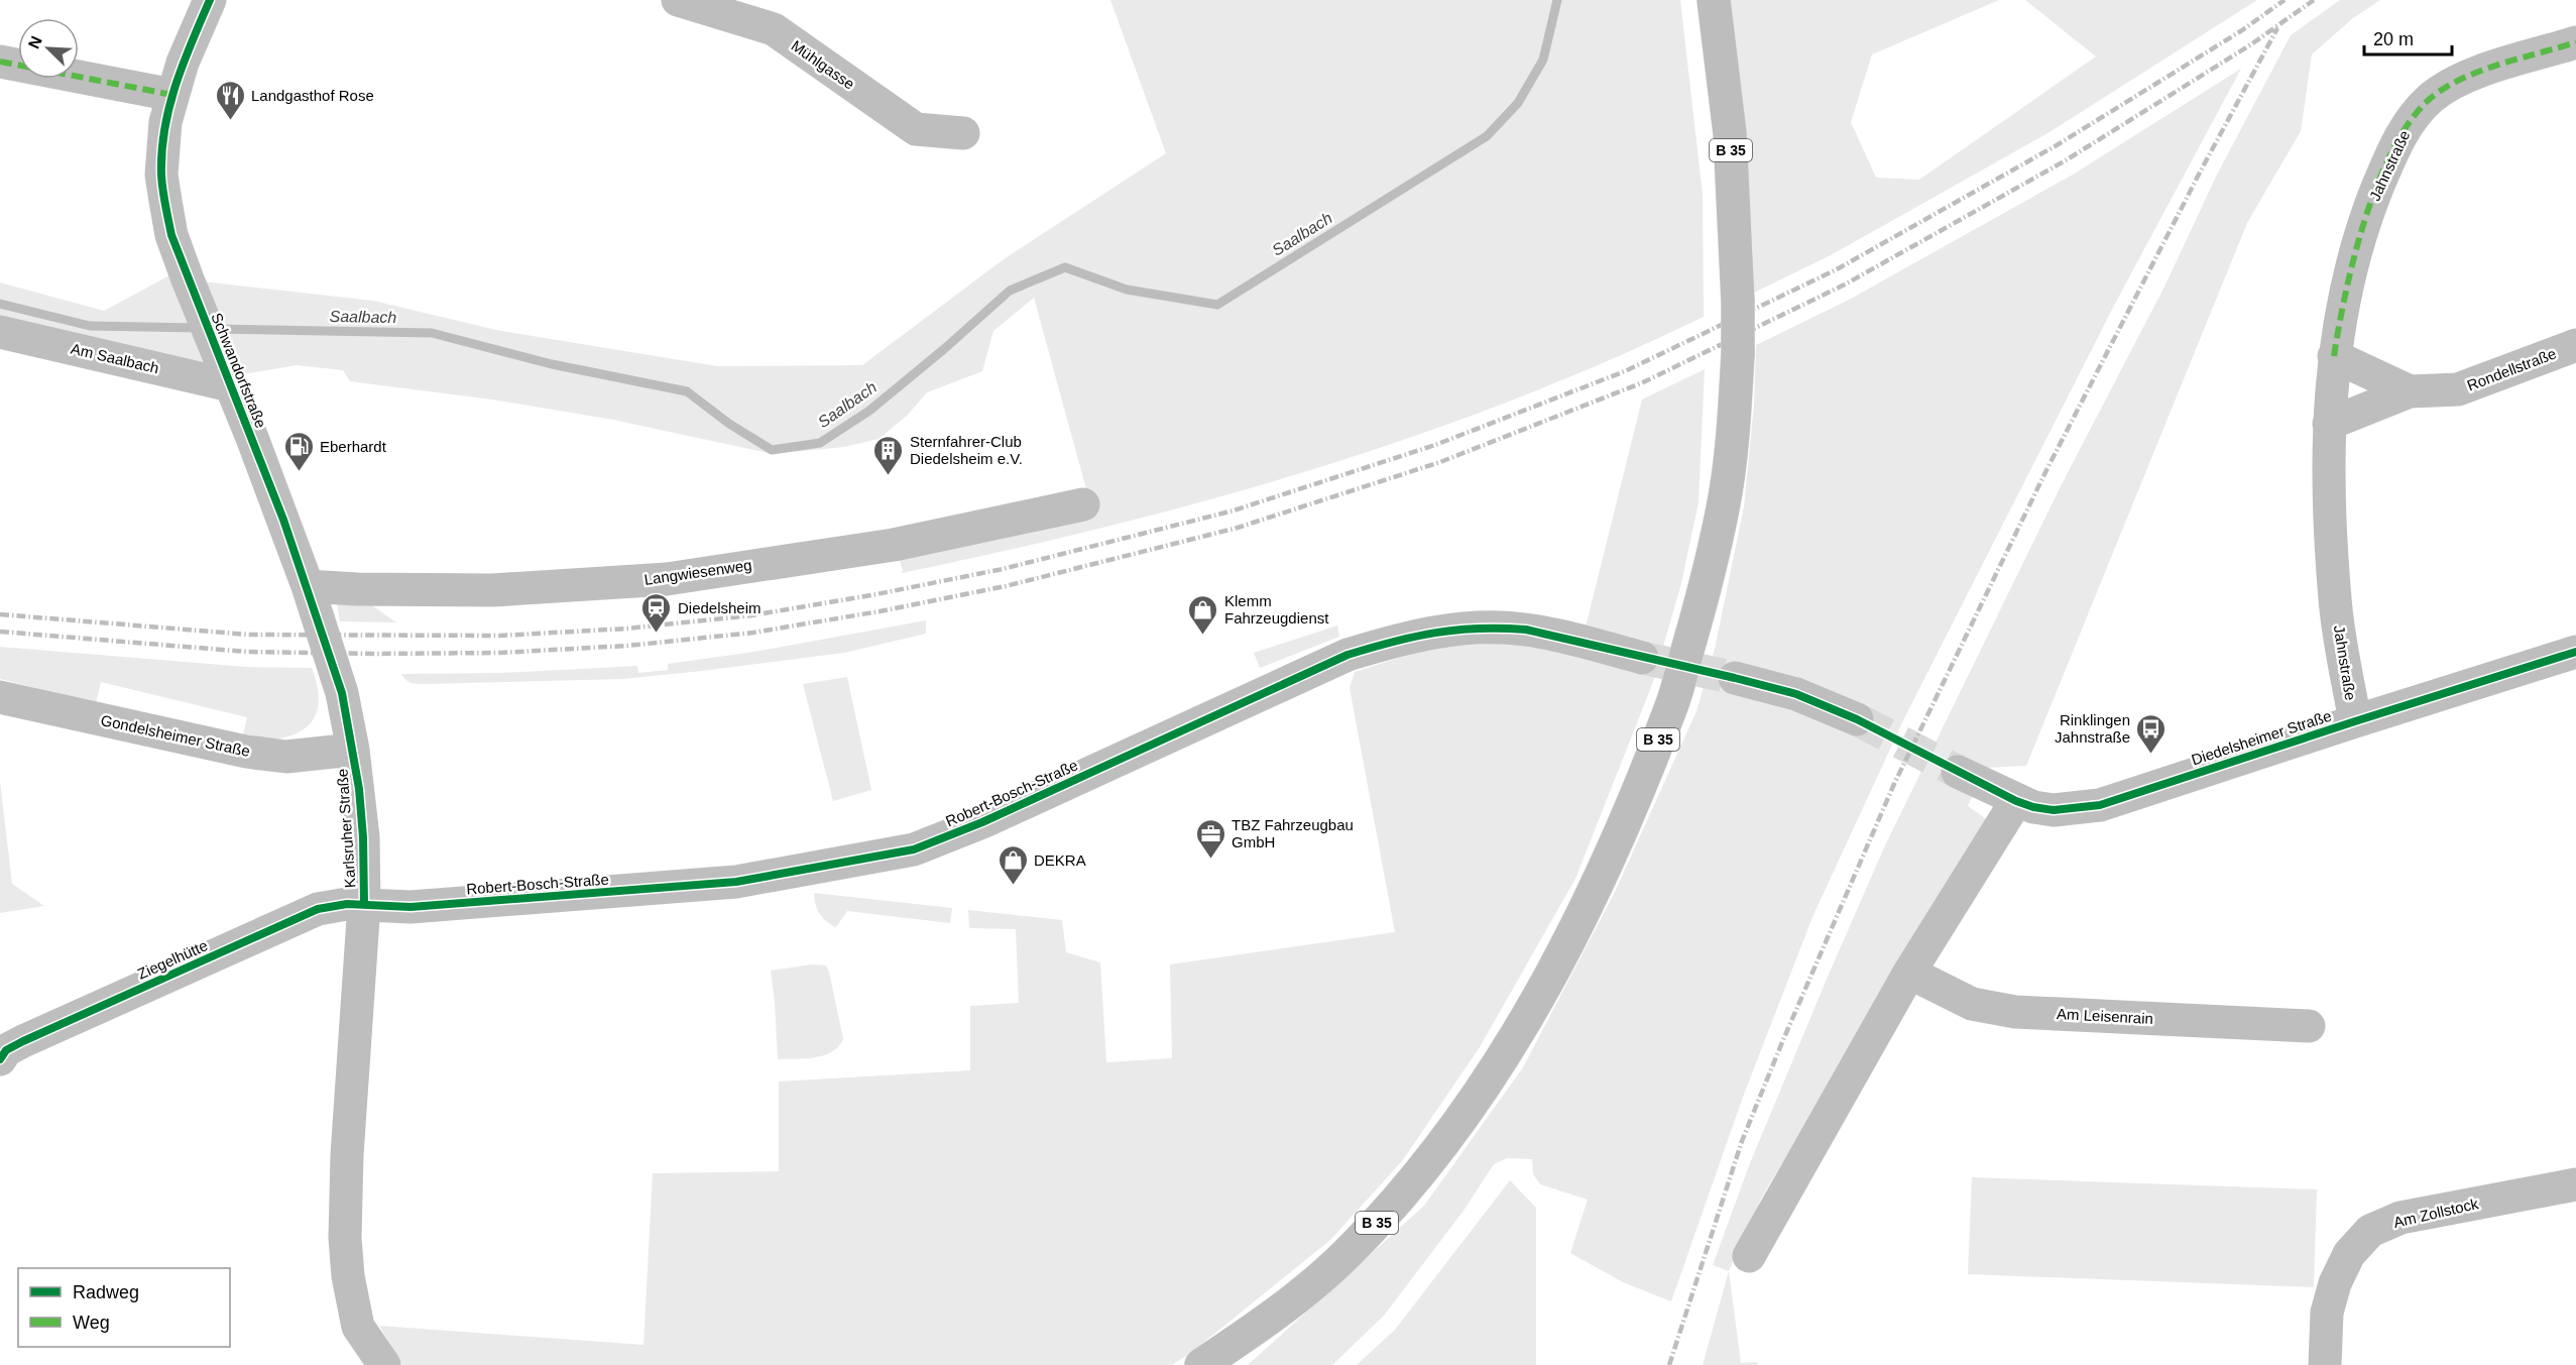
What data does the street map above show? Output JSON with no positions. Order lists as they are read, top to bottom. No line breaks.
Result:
{"streets":{"main road":["B 35"],"street":["Mühlgasse","Jahnstraße","Am Saalbach","Rondellstraße","Schwandorfstraße","Langwiesenweg","Gondelsheimer Straße","Diedelsheimer Straße","Robert-Bosch-Straße","Karlsruher Straße","Ziegelhütte","Am Leisenrain","Am Zollstock"]},"crossings":[["Jahnstraße","Diedelsheimer Straße"],["Am Saalbach","Schwandorfstraße"],["Schwandorfstraße","Langwiesenweg"],["Schwandorfstraße","Gondelsheimer Straße"],["Schwandorfstraße","Karlsruher Straße"],["Gondelsheimer Straße","Karlsruher Straße"],["Robert-Bosch-Straße","Karlsruher Straße"],["Robert-Bosch-Straße","Ziegelhütte"],["Karlsruher Straße","Ziegelhütte"]],"water":["Saalbach"],"places":{"restaurant":["Landgasthof Rose"],"fuel station":["Eberhardt"],"building":["Sternfahrer-Club Diedelsheim e.V."],"station":["Diedelsheim"],"shop":["Klemm Fahrzeugdienst","DEKRA"],"bus stop":["Rinklingen Jahnstraße"],"office":["TBZ Fahrzeugbau GmbH"]},"legend":["Radweg","Weg"],"scale_bar":"20 m","north":"top left"}
